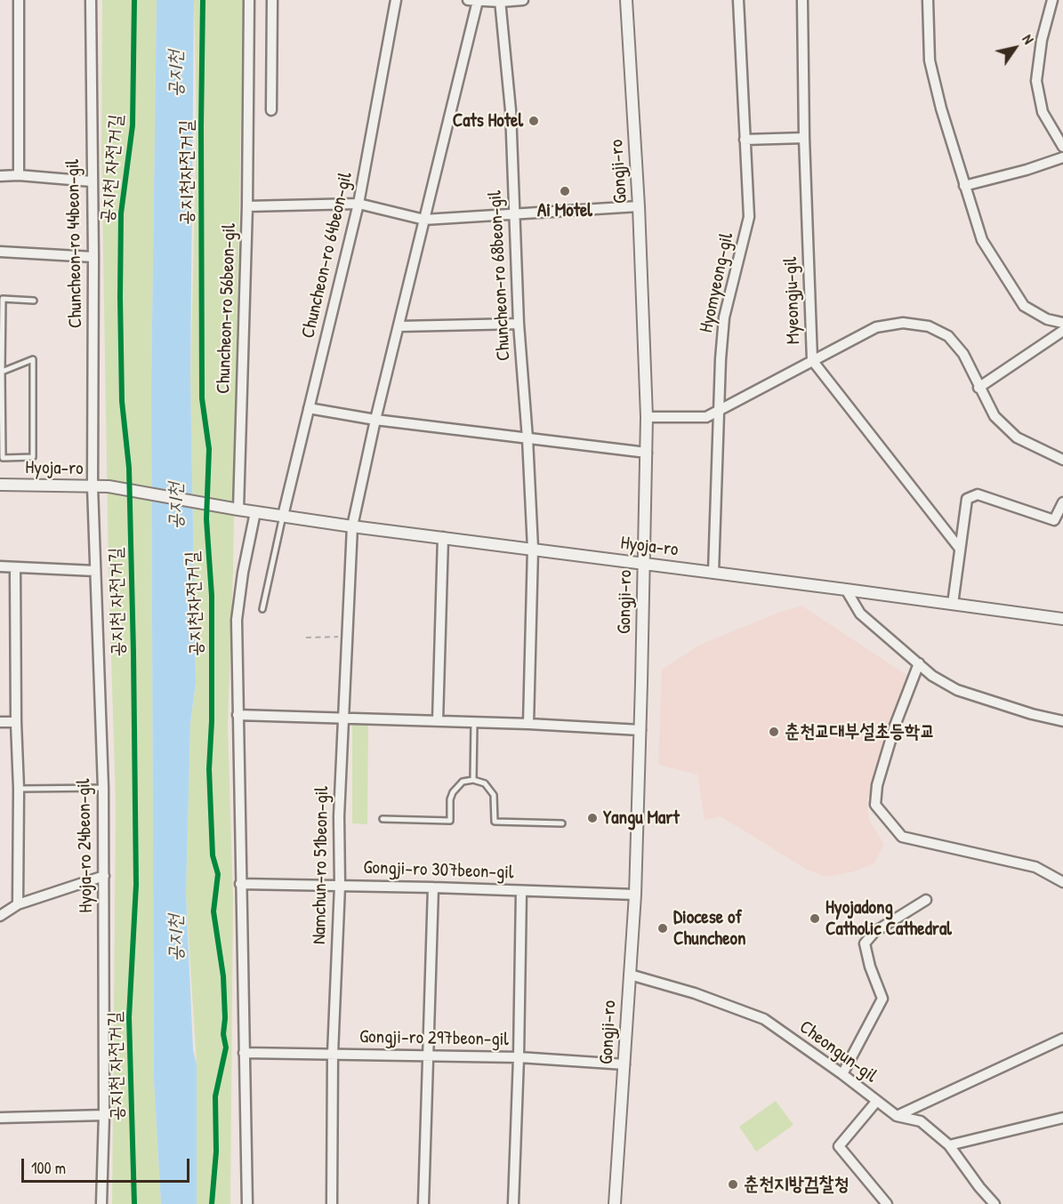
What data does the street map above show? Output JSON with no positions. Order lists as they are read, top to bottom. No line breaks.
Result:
{"streets":{"street":["Gongji-ro","Chuncheon-ro 44beon-gil","Chuncheon-ro 64beon-gil","Chuncheon-ro 68beon-gil","Hyomyeong-gil","Myeongju-gil","Chuncheon-ro 56beon-gil","Hyoja-ro","Hyoja-ro 24beon-gil","Namchun-ro 51beon-gil","Gongji-ro 307beon-gil","Gongji-ro 297beon-gil","Cheongun-gil"],"cycle path":["공지천 자전거길","공지천자전거길"]},"crossings":[["Gongji-ro","Hyoja-ro"],["Gongji-ro","Gongji-ro 307beon-gil"],["Gongji-ro","Gongji-ro 297beon-gil"],["Gongji-ro","Cheongun-gil"],["Chuncheon-ro 44beon-gil","Hyoja-ro"],["Chuncheon-ro 44beon-gil","Hyoja-ro 24beon-gil"],["Chuncheon-ro 64beon-gil","Hyoja-ro"],["Chuncheon-ro 68beon-gil","Hyoja-ro"],["Hyomyeong-gil","Hyoja-ro"],["Chuncheon-ro 56beon-gil","Hyoja-ro"],["Hyoja-ro","Hyoja-ro 24beon-gil"],["Hyoja-ro","Namchun-ro 51beon-gil"],["Namchun-ro 51beon-gil","Gongji-ro 307beon-gil"],["Namchun-ro 51beon-gil","Gongji-ro 297beon-gil"]],"water":["공지천"],"places":["Cats Hotel","Ai Motel","춘천교대부설초등학교","Yangu Mart","Hyojadong Catholic Cathedral","Diocese of Chuncheon","춘천지방검찰청"],"scale_bar":"100 m","north":"top right"}
